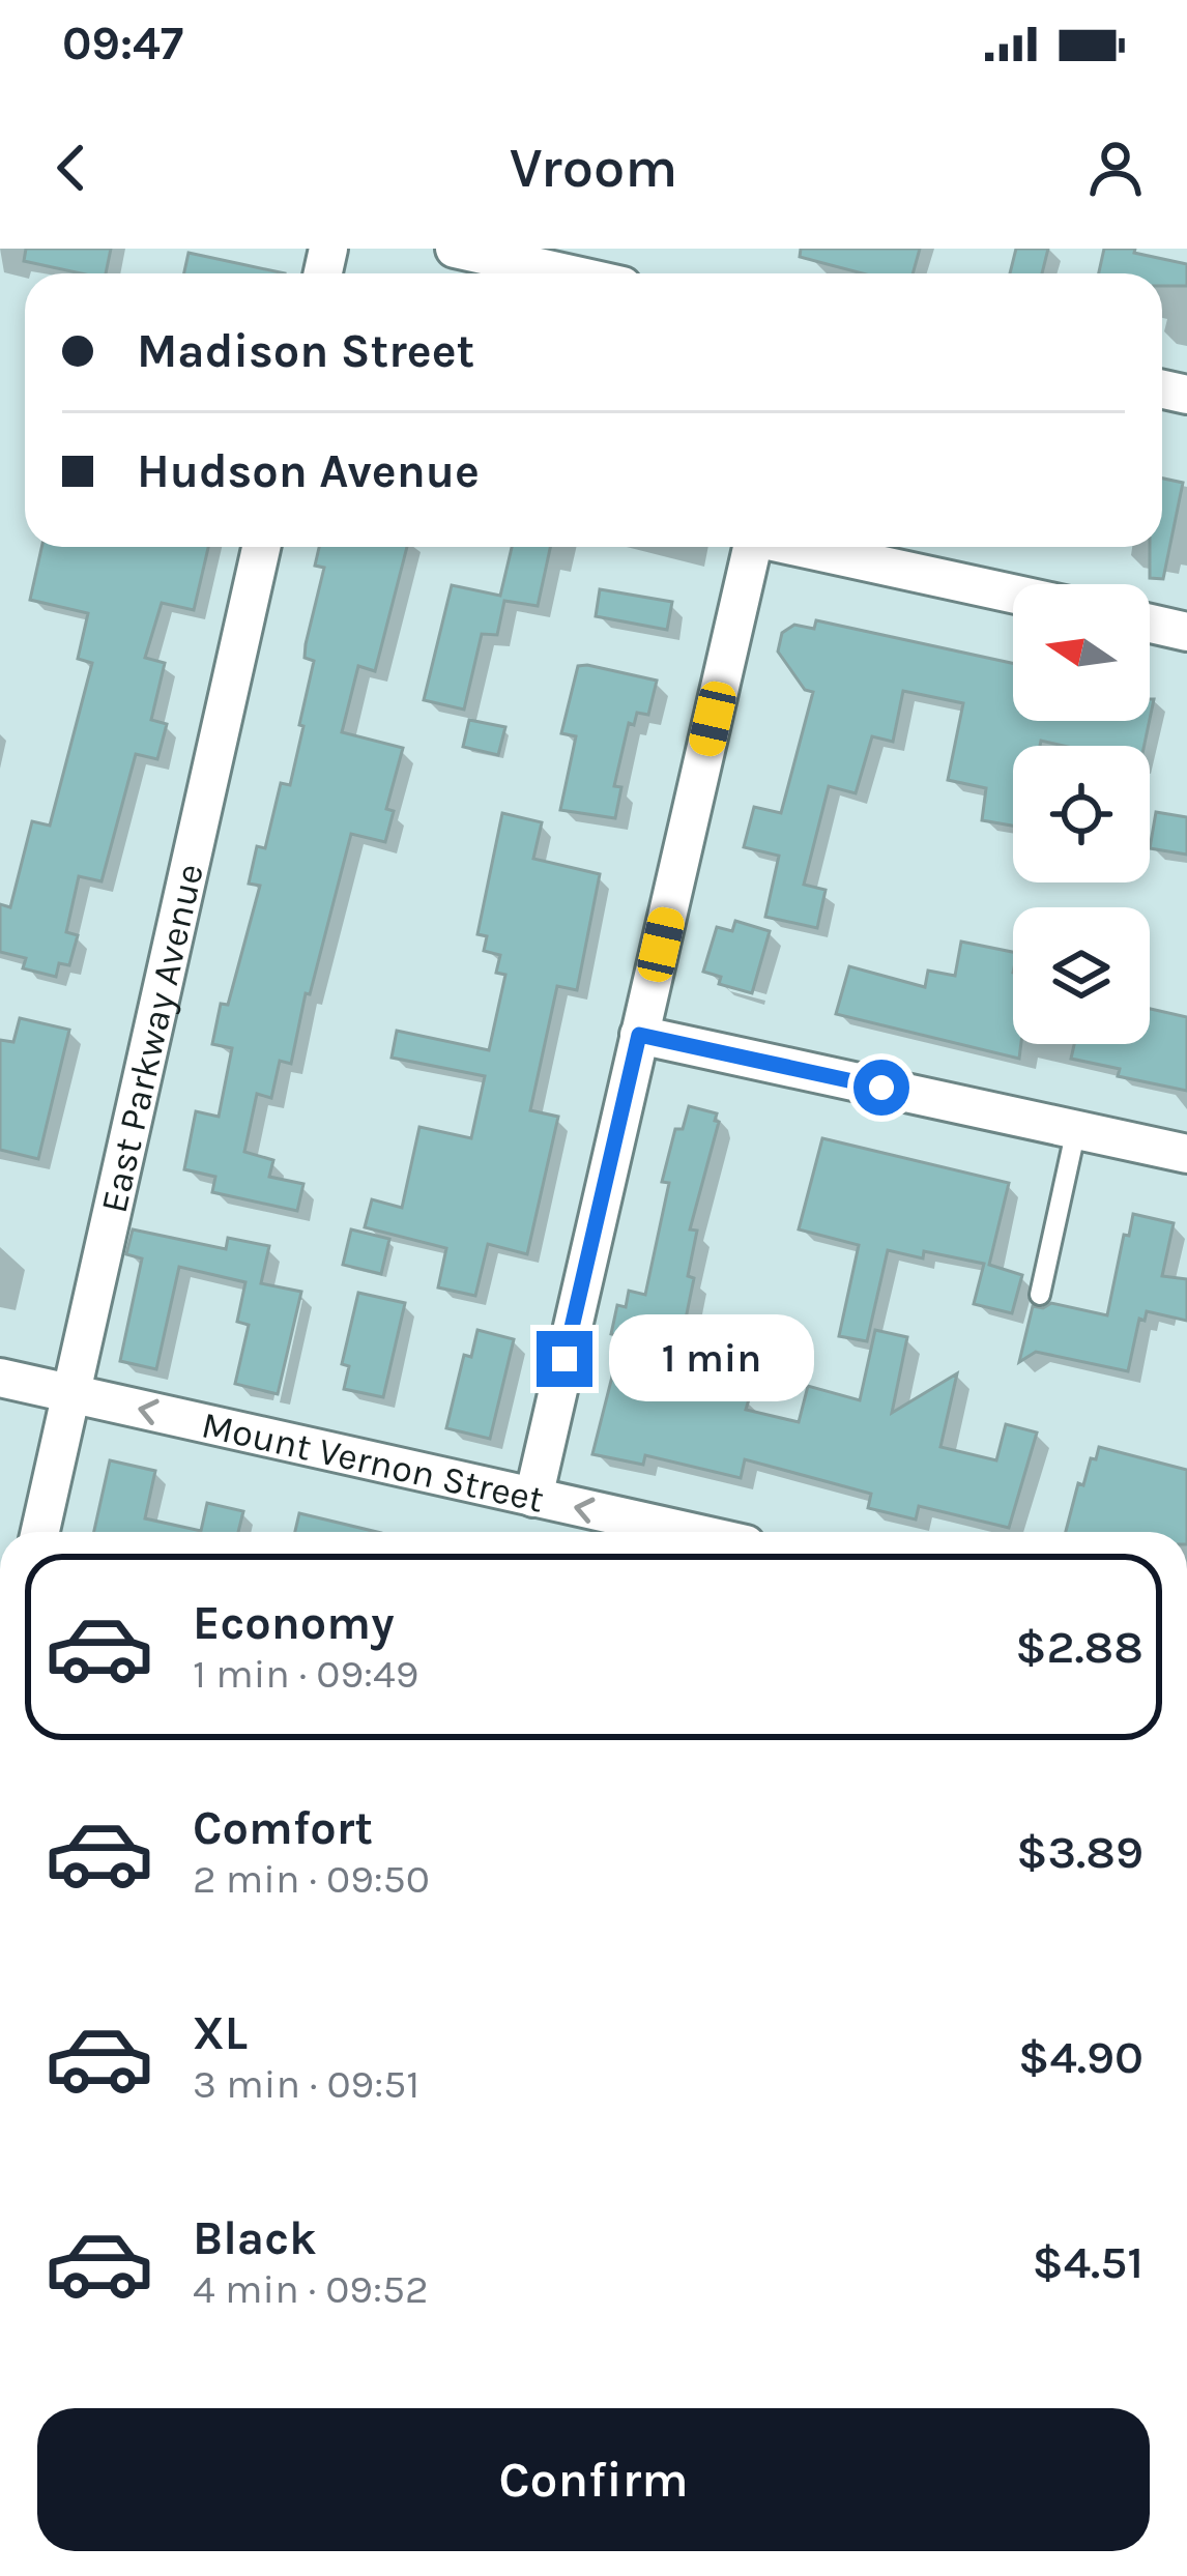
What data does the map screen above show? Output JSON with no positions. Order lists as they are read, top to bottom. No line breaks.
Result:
{"streets":{"street":["East Parkway Avenue","Mount Vernon Street"]},"crossings":[["East Parkway Avenue","Mount Vernon Street"]],"one_way":["Mount Vernon Street"],"north":"left","page":{"status":"09:47","header":"Vroom","banner":["Madison Street","Hudson Avenue"],"bubble":"1 min","list":[{"name":"Economy","note":"1 min · 09:49","value":"$2.88"},{"name":"Comfort","note":"2 min · 09:50","value":"$3.89"},{"name":"XL","note":"3 min · 09:51","value":"$4.90"},{"name":"Black","note":"4 min · 09:52","value":"$4.51"}],"buttons":"Confirm"}}
